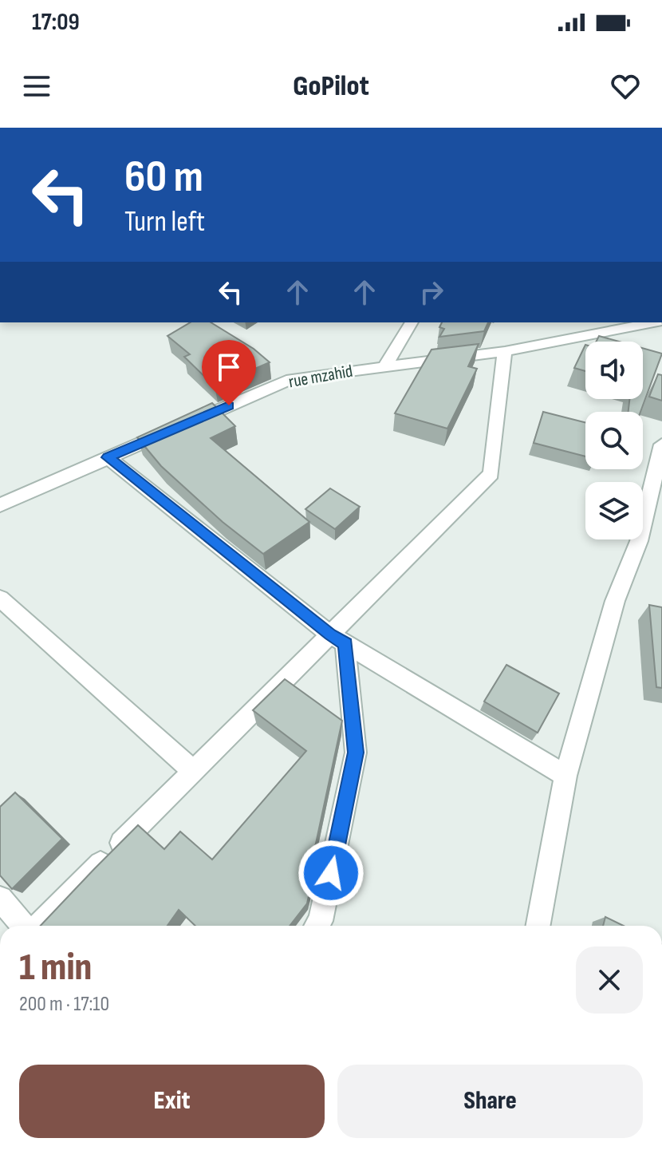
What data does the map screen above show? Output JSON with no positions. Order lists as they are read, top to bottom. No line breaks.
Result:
{"streets":{"street":["rue mzahid"]},"page":{"status":"17:09","header":"GoPilot","turn":["60 m","Turn left"],"heading":["1 min","200 m · 17:10"],"buttons":["Exit","Share"]}}
